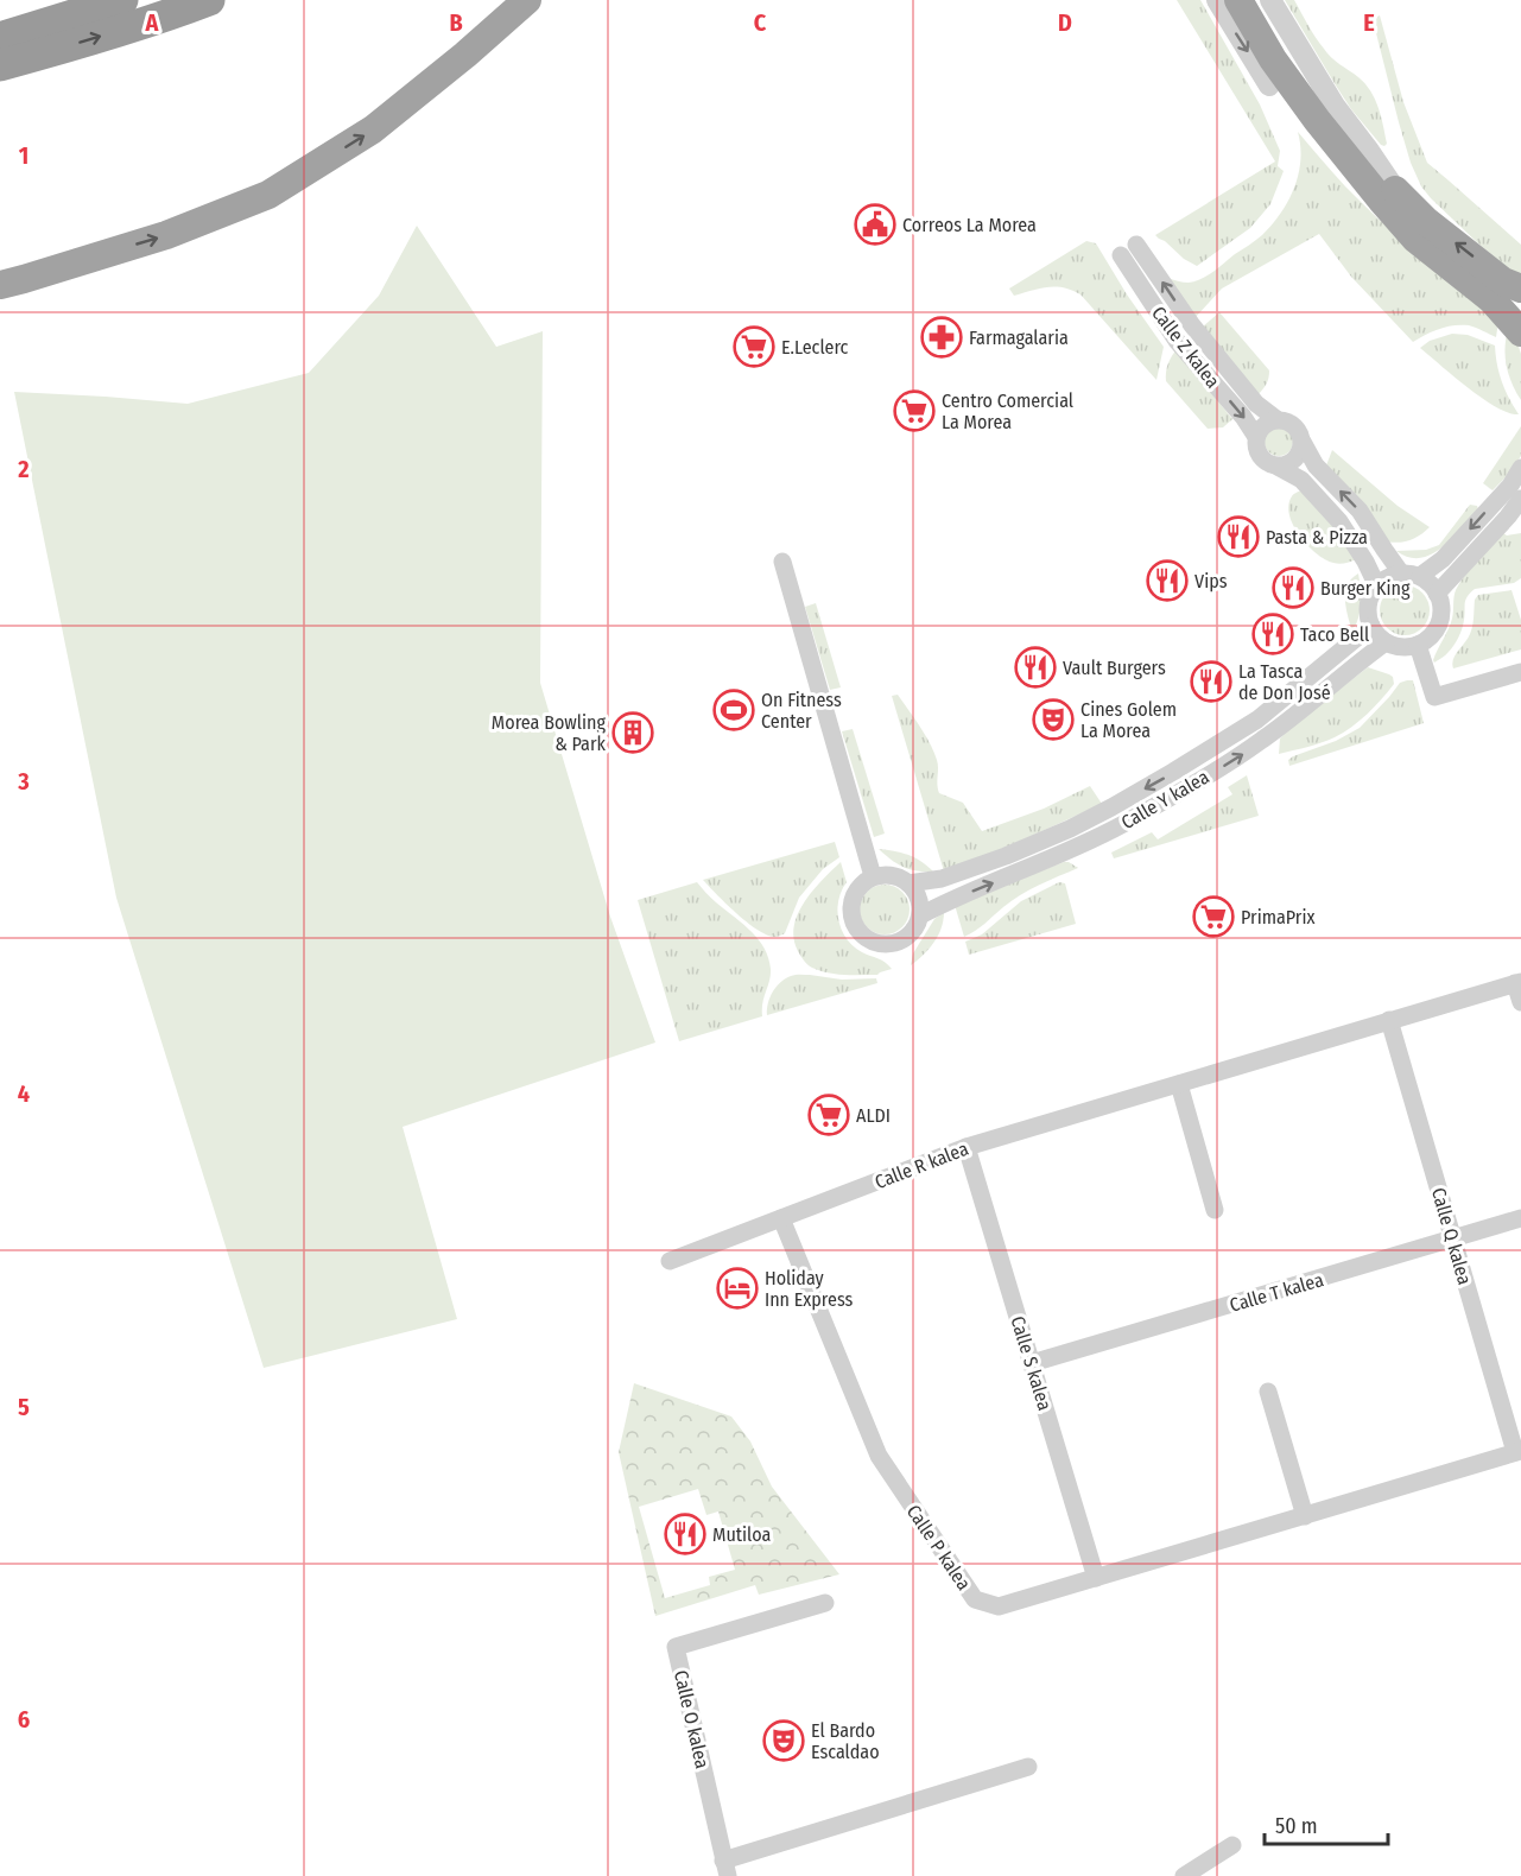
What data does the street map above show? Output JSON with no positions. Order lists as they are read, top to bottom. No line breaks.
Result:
{"streets":{"street":["Calle Z kalea","Calle Y kalea","Calle R kalea","Calle Q kalea","Calle T kalea","Calle S kalea","Calle P kalea","Calle O kalea"]},"crossings":[["Calle R kalea","Calle Q kalea"],["Calle R kalea","Calle S kalea"],["Calle R kalea","Calle P kalea"],["Calle Q kalea","Calle T kalea"],["Calle Q kalea","Calle P kalea"],["Calle T kalea","Calle S kalea"],["Calle S kalea","Calle P kalea"]],"places":{"public building":["Correos La Morea"],"pharmacy":["Farmagalaria"],"supermarket":["E.Leclerc","Centro Comercial La Morea","PrimaPrix","ALDI"],"restaurant":["Pasta & Pizza","Vips","Burger King","Taco Bell","Vault Burgers","La Tasca de Don José","Mutiloa"],"sports":["On Fitness Center"],"theatre":["Cines Golem La Morea","El Bardo Escaldao"],"building":["Morea Bowling & Park"],"hotel":["Holiday Inn Express"]},"scale_bar":"50 m","grid":{"columns":["A","B","C","D","E"],"rows":["1","2","3","4","5","6"]}}
